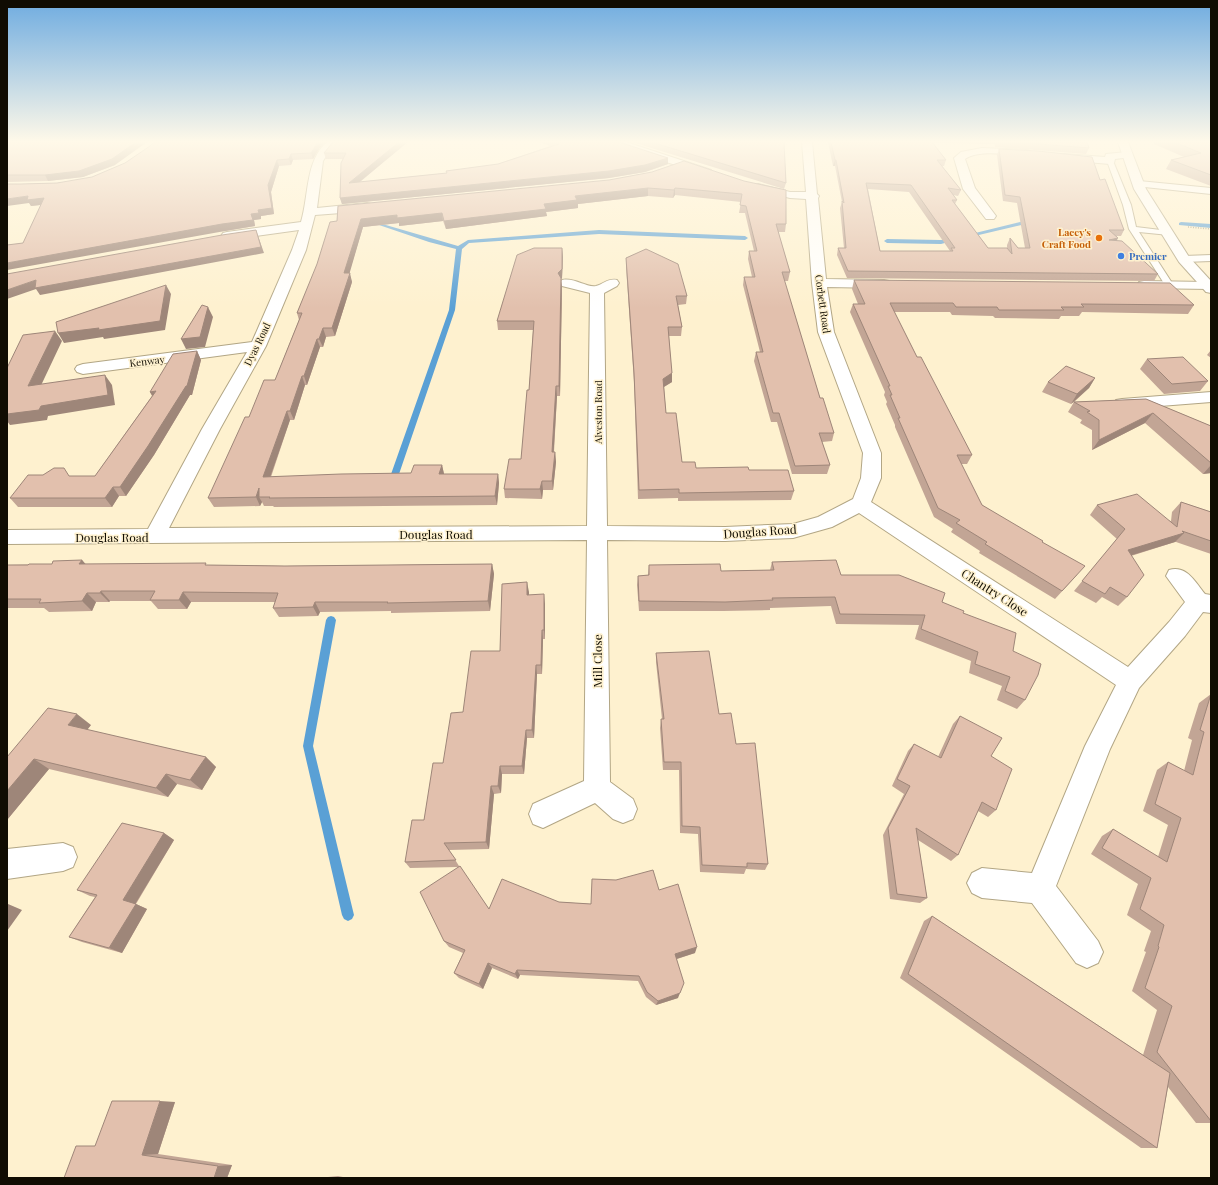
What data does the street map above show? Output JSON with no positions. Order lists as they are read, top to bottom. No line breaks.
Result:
{"streets":{"street":["Corbett Road","Dyas Road","Kenway","Alveston Road","Douglas Road","Chantry Close","Mill Close"]},"crossings":[["Corbett Road","Douglas Road"],["Corbett Road","Chantry Close"],["Dyas Road","Kenway"],["Dyas Road","Douglas Road"],["Alveston Road","Douglas Road"],["Alveston Road","Mill Close"],["Douglas Road","Chantry Close"],["Douglas Road","Mill Close"]],"places":["Lacey's Craft Food","Premier"]}
